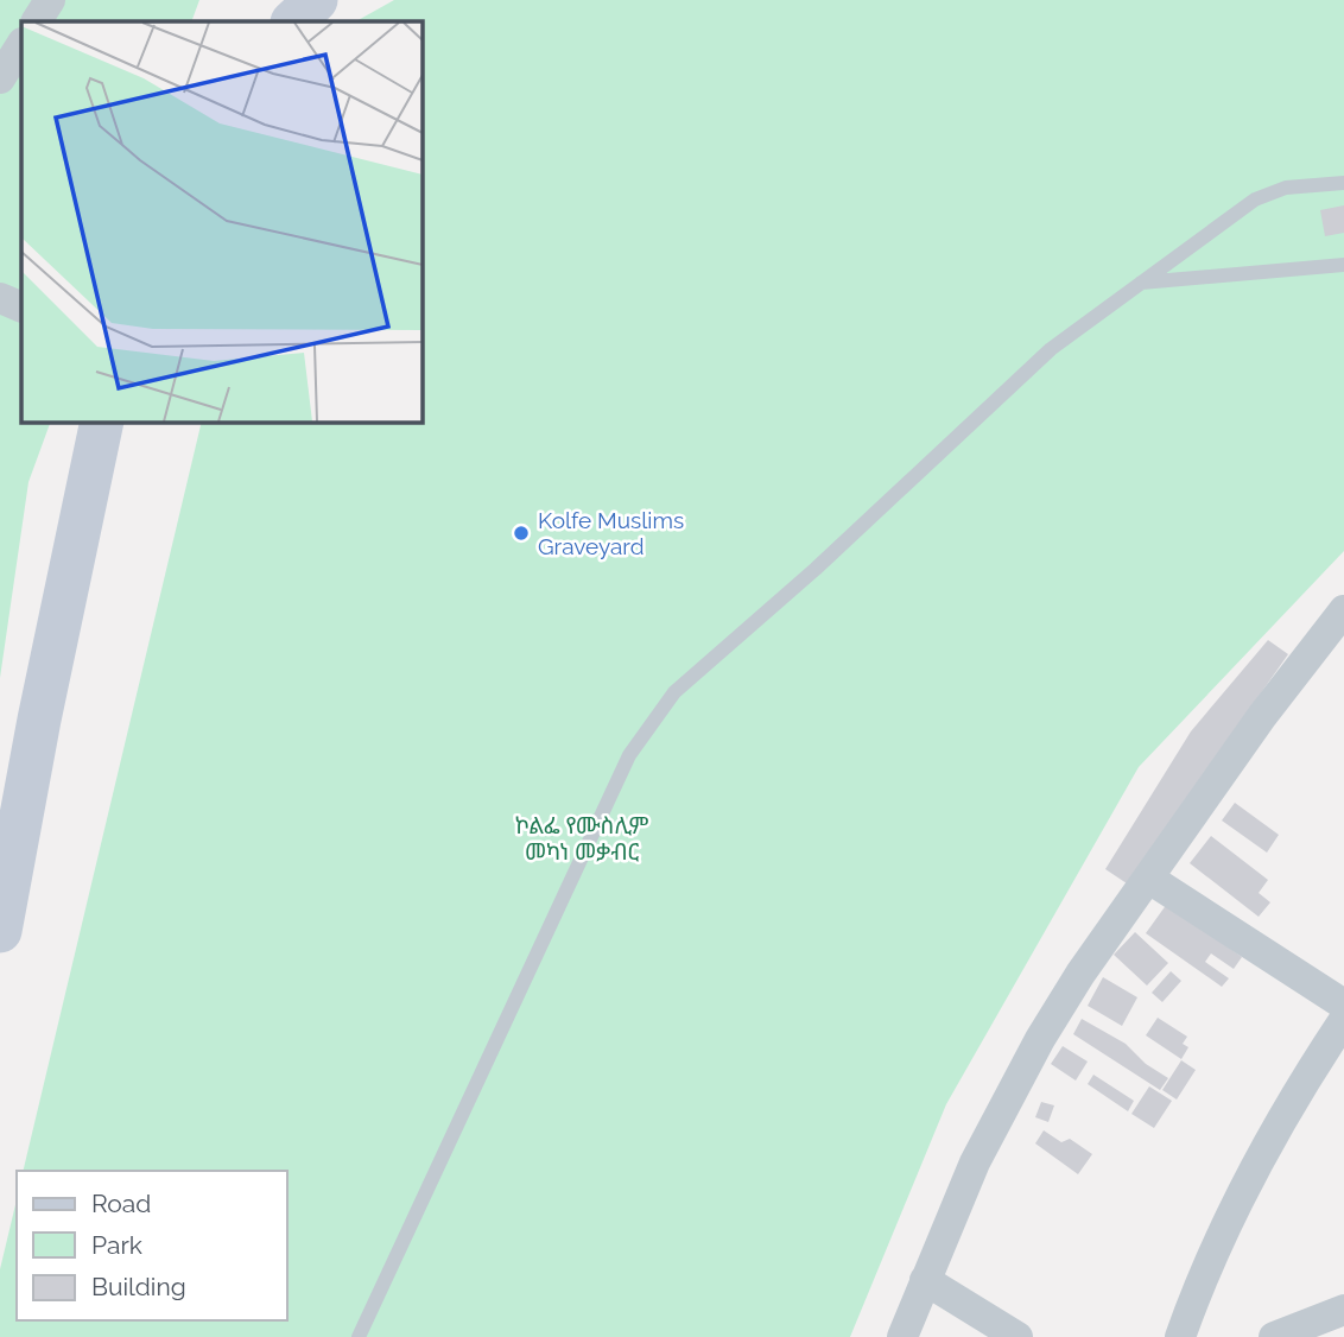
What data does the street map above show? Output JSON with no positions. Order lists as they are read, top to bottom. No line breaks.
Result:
{"parks":["ኮልፌ የሙስሊም መካነ መቃብር"],"places":["Kolfe Muslims Graveyard"],"legend":["Road","Park","Building"]}
